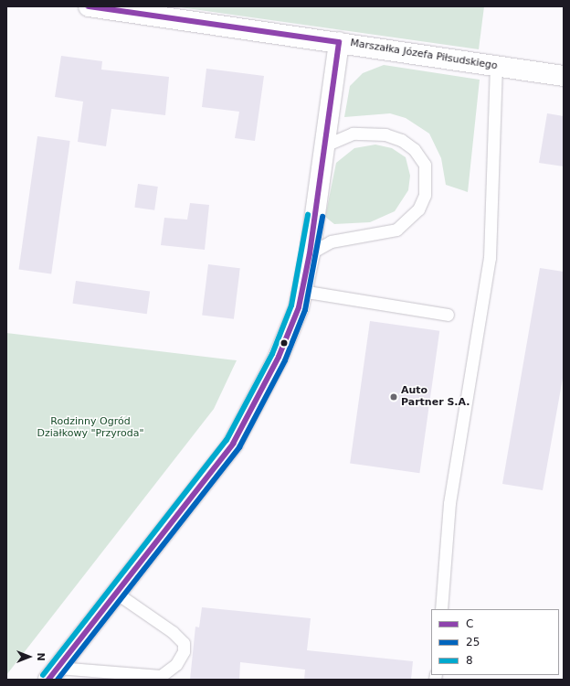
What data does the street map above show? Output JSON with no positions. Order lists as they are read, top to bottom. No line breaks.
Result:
{"streets":{"street":["Marszałka Józefa Piłsudskiego"]},"parks":["Rodzinny Ogród Działkowy \"Przyroda\""],"places":["Auto Partner S.A."],"lines":["transit line C","transit line 8","transit line 25"],"legend":["C","25","8"],"north":"right"}
